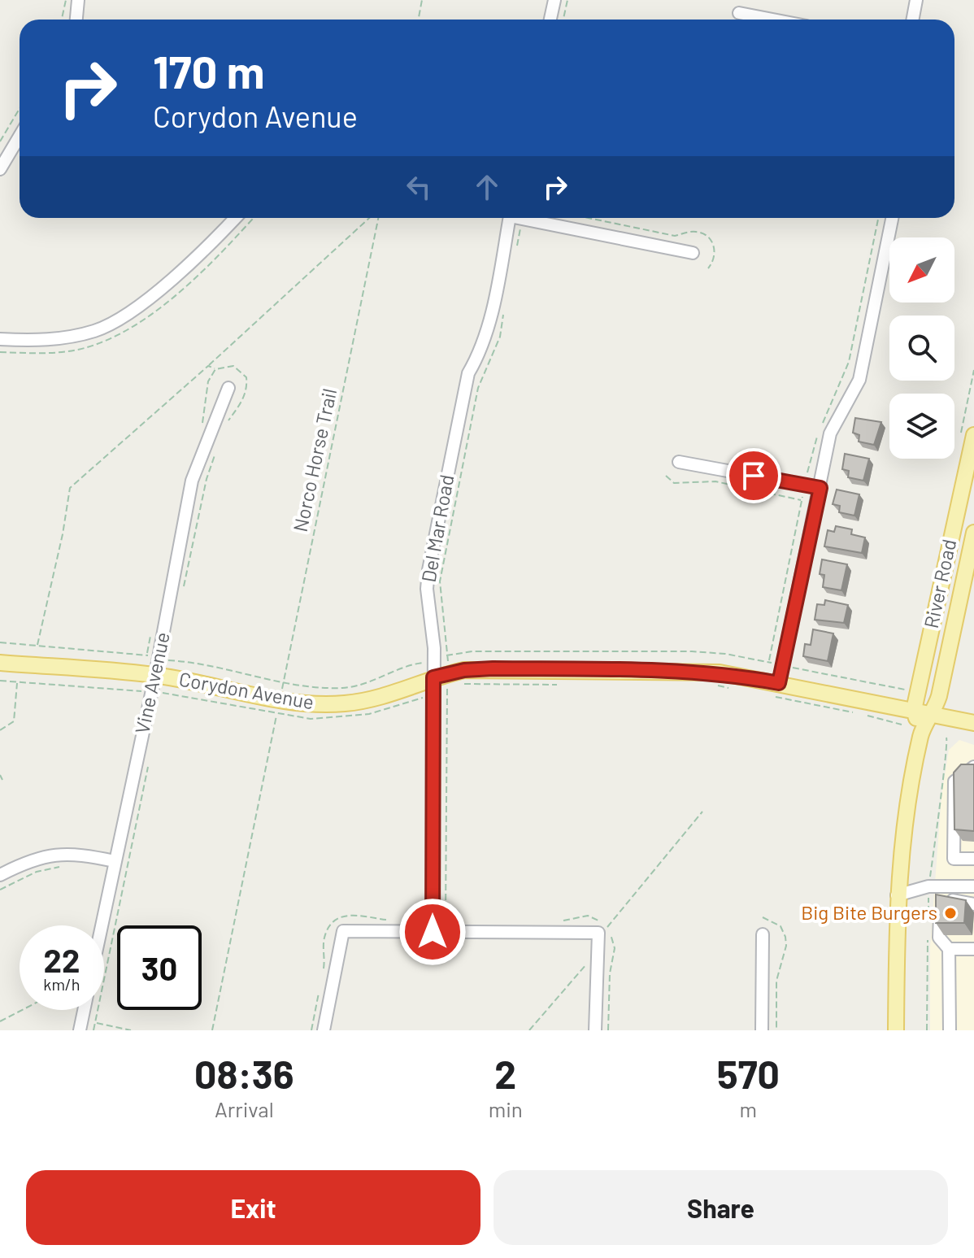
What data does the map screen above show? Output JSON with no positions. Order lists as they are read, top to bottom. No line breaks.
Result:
{"streets":{"main road":["River Road","Corydon Avenue"],"street":["Del Mar Road","Vine Avenue"],"path":["Norco Horse Trail"]},"crossings":[["Norco Horse Trail","Corydon Avenue"],["Del Mar Road","Corydon Avenue"],["River Road","Corydon Avenue"],["Vine Avenue","Corydon Avenue"]],"places":["Big Bite Burgers"],"north":"bottom left","page":{"turn":["170 m","Corydon Avenue"],"speed":"22 km/h","limit":"30","eta":["08:36","Arrival","2","min","570","m"],"buttons":["Exit","Share"]}}
